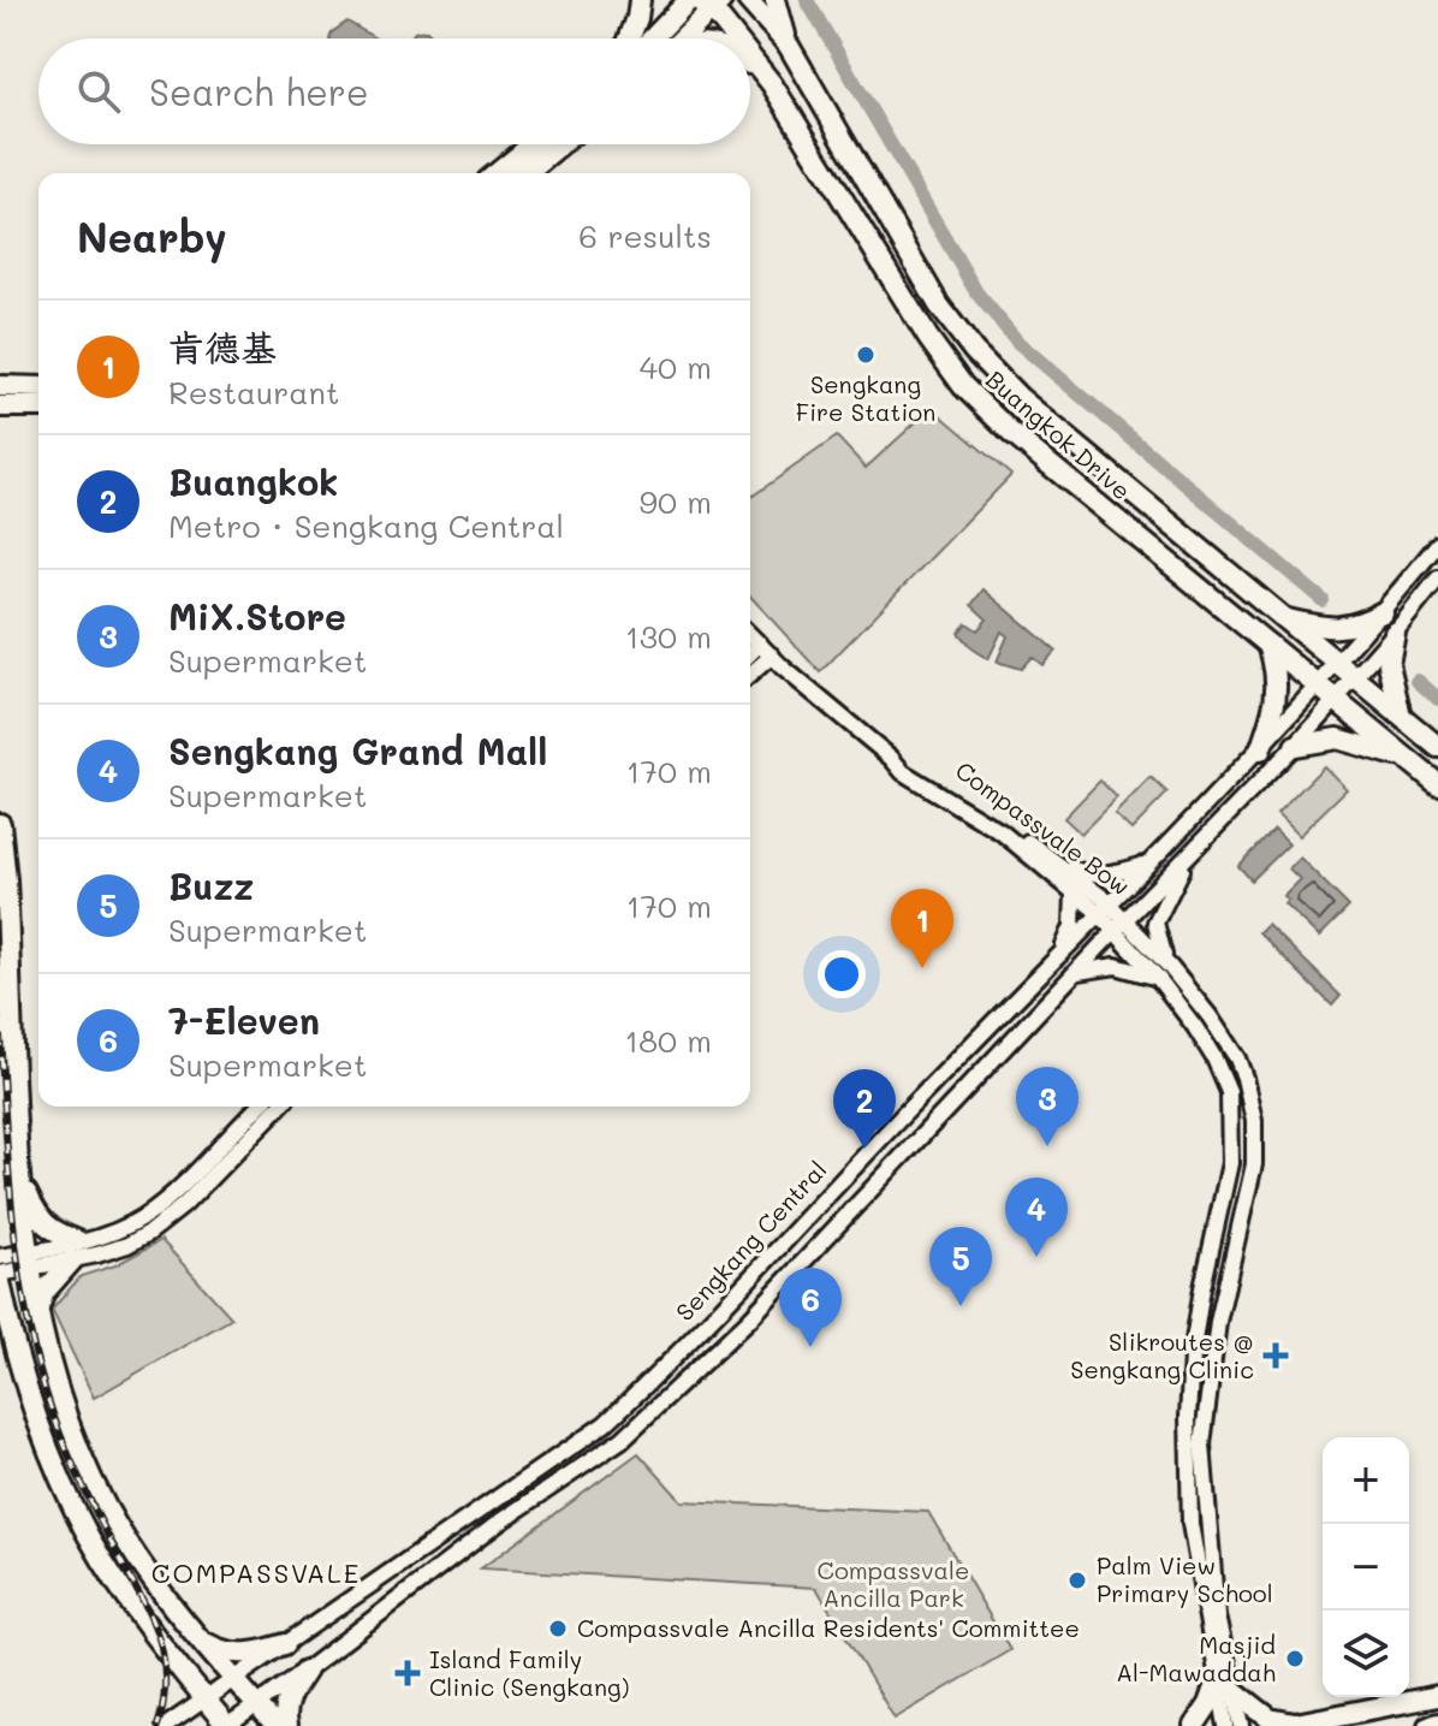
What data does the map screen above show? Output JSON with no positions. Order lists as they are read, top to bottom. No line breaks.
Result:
{"streets":{"main road":["Buangkok Drive"],"street":["Compassvale Bow","Sengkang Central"]},"crossings":[["Buangkok Drive","Sengkang Central"],["Compassvale Bow","Sengkang Central"]],"districts":["COMPASSVALE"],"parks":["Compassvale Ancilla Park"],"places":{"other":["Sengkang Fire Station","Palm View Primary School","Compassvale Ancilla Residents' Committee","Masjid Al-Mawaddah"],"health":["Slikroutes @ Sengkang Clinic","Island Family Clinic (Sengkang)"]},"page":{"search":"Search here","heading":["Nearby","6 results"],"list":[{"mark":"1","name":"肯德基","note":"Restaurant","value":"40 m"},{"mark":"2","name":"Buangkok","note":"Metro · Sengkang Central","value":"90 m"},{"mark":"3","name":"MiX.Store","note":"Supermarket","value":"130 m"},{"mark":"4","name":"Sengkang Grand Mall","note":"Supermarket","value":"170 m"},{"mark":"5","name":"Buzz","note":"Supermarket","value":"170 m"},{"mark":"6","name":"7-Eleven","note":"Supermarket","value":"180 m"}],"pins":["1","3","2","4","5","6"],"map_buttons":["+","−"]}}
